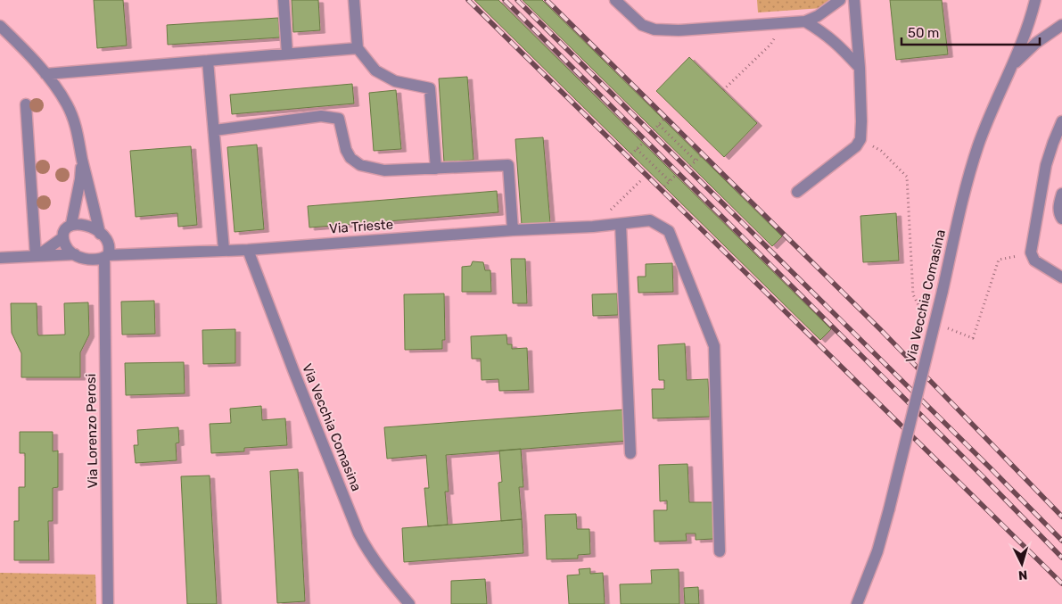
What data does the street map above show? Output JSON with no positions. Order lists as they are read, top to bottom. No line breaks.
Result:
{"streets":{"street":["Via Trieste","Via Vecchia Comasina","Via Lorenzo Perosi"]},"crossings":[["Via Trieste","Via Vecchia Comasina"],["Via Trieste","Via Lorenzo Perosi"]],"scale_bar":"50 m","north":"bottom"}
